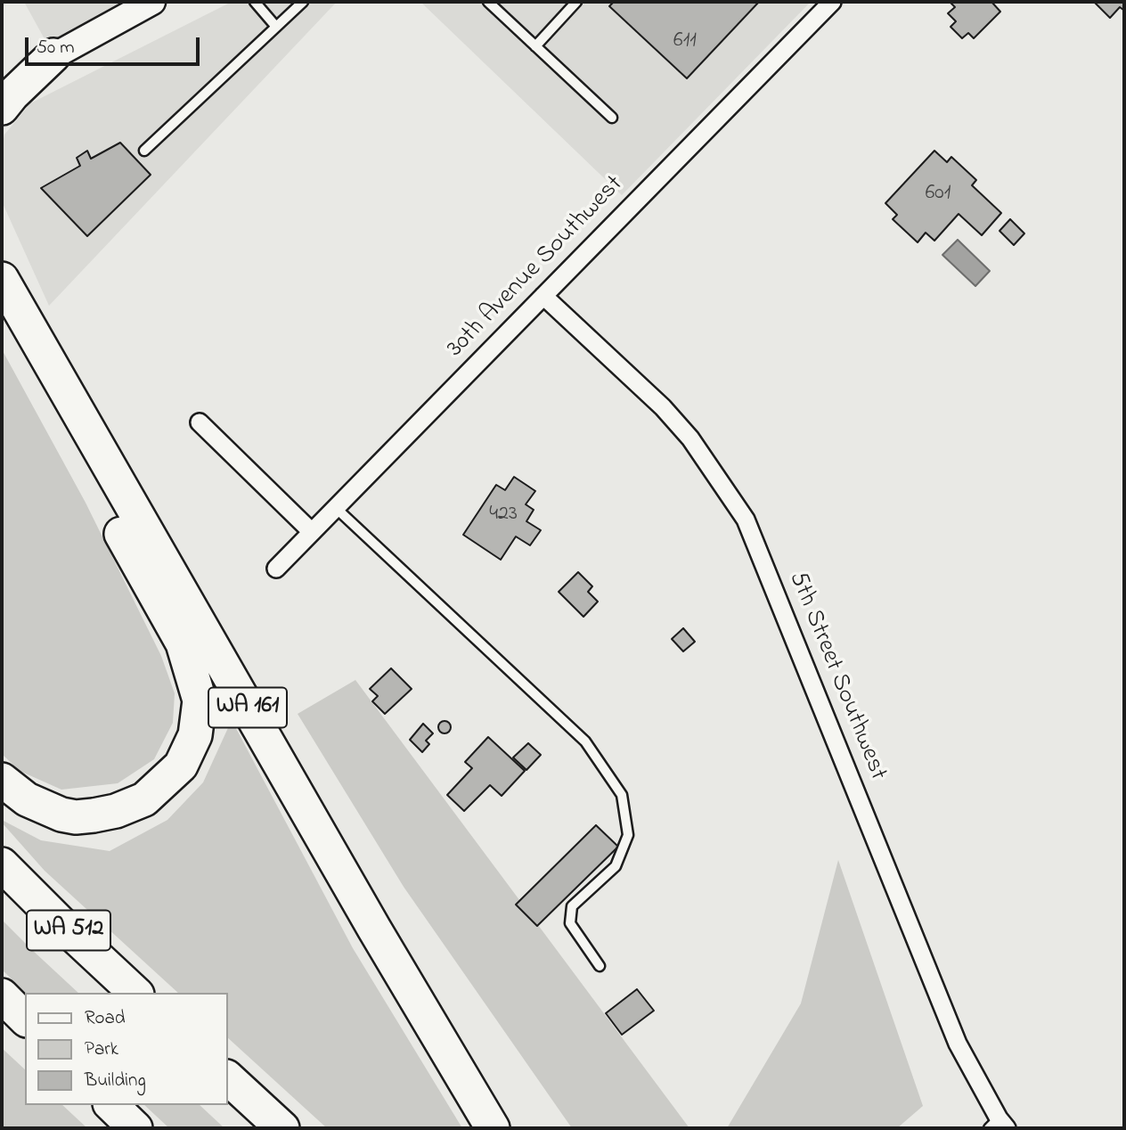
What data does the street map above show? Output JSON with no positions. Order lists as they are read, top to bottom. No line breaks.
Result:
{"streets":{"highway":["WA 161","WA 512"],"street":["30th Avenue Southwest","5th Street Southwest"]},"crossings":[["30th Avenue Southwest","5th Street Southwest"]],"house_numbers":["611","601","423"],"legend":["Road","Park","Building"],"scale_bar":"50 m"}
